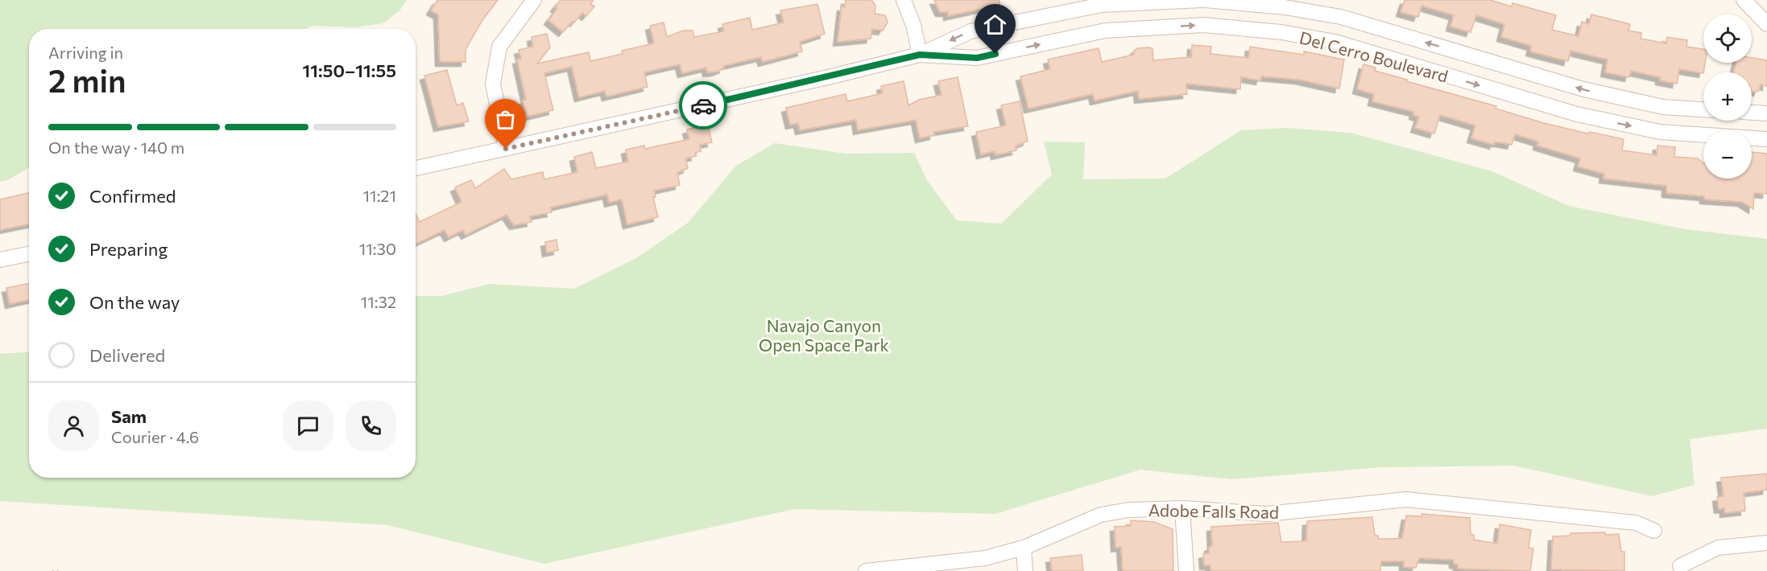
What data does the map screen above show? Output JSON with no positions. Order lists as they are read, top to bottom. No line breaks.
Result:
{"streets":{"street":["Del Cerro Boulevard","Adobe Falls Road"]},"parks":["Navajo Canyon Open Space Park"],"page":{"map_buttons":["+","−"],"heading":["2 min","Arriving in","11:50–11:55"],"panel":["Sam","Courier · 4.6"],"bar":"On the way · 140 m","list":[["Confirmed","11:21"],["Preparing","11:30"],["On the way","11:32"],"Delivered"]}}
